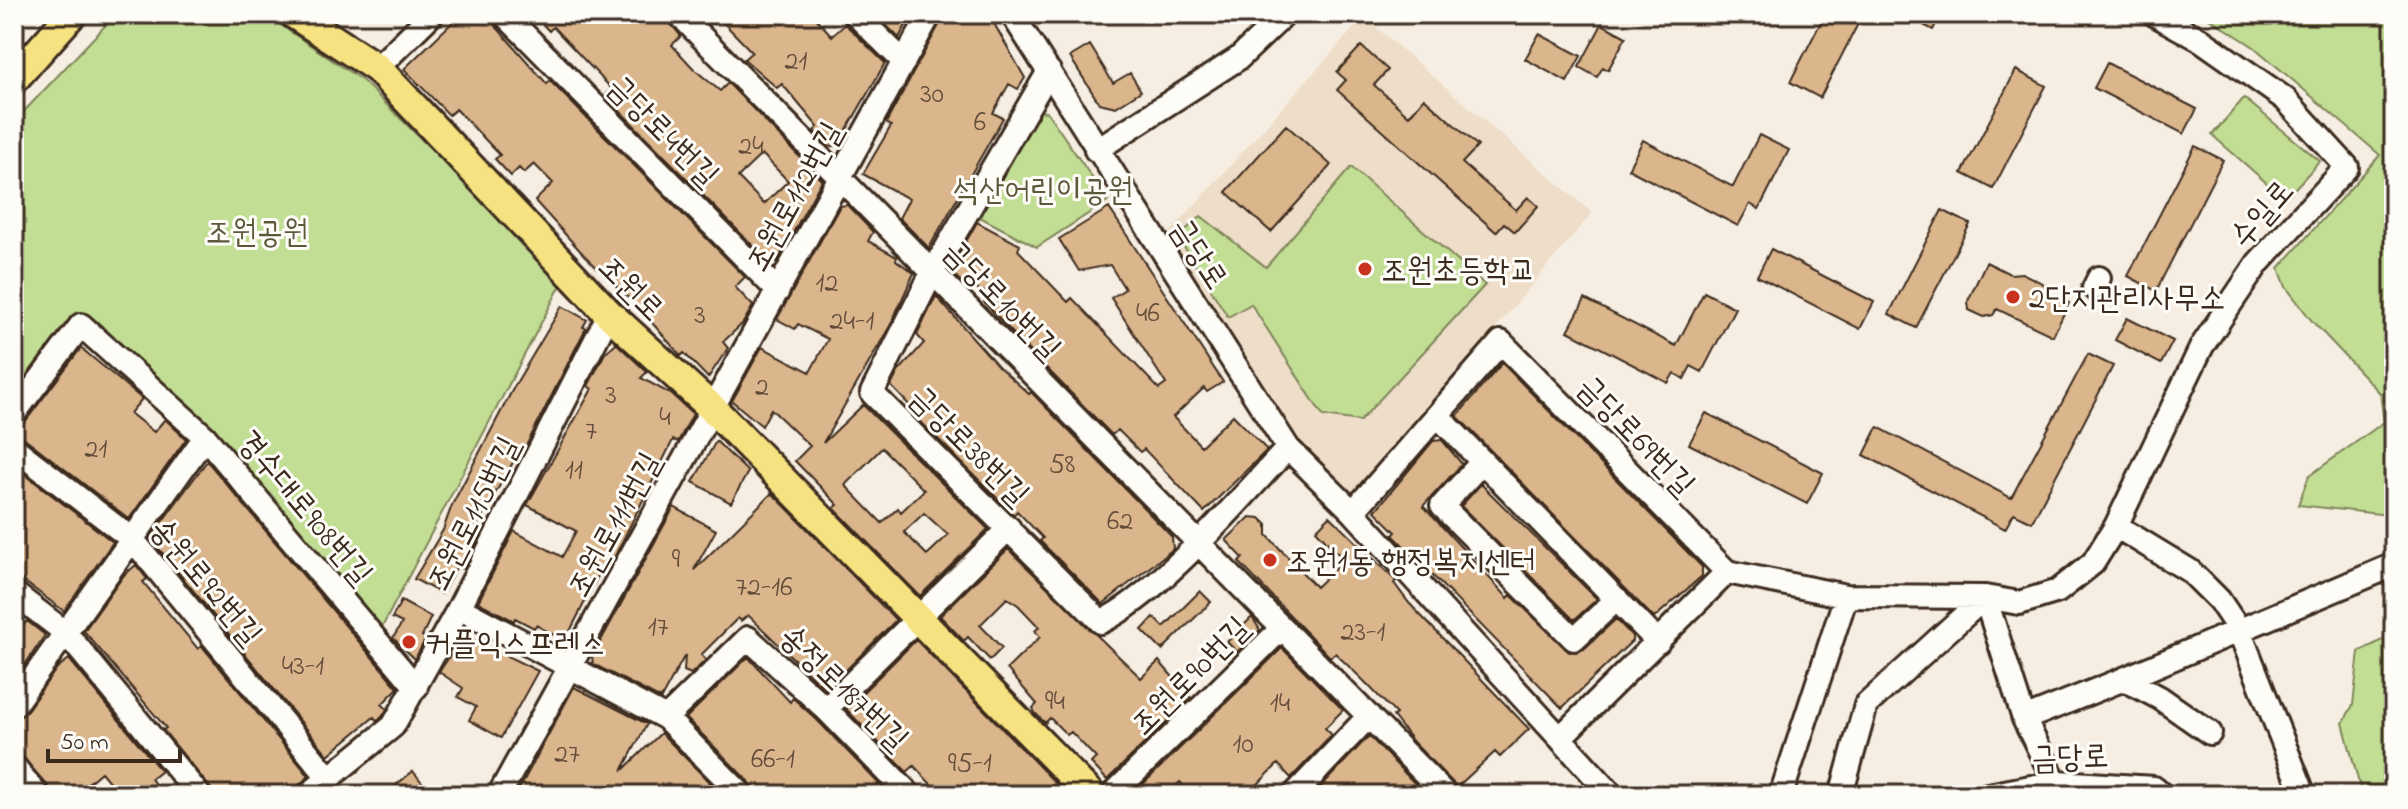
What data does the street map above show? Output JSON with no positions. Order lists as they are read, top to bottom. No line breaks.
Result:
{"streets":{"main road":["조원로"],"street":["금당로4번길","조원로112번길","수일로","금당로","금당로10번길","금당로69번길","금당로38번길","경수대로908번길","조원로115번길","조원로111번길","송원로92번길","조원로90번길","송정로187번길"]},"crossings":[["금당로4번길","조원로112번길"],["조원로112번길","조원로"],["조원로112번길","금당로10번길"],["조원로112번길","조원로111번길"],["금당로","금당로38번길"],["조원로","조원로115번길"],["조원로","조원로111번길"],["금당로10번길","금당로38번길"],["금당로10번길","조원로90번길"],["경수대로908번길","조원로115번길"],["경수대로908번길","송원로92번길"],["조원로115번길","송원로92번길"]],"parks":["석산어린이공원","조원공원"],"places":["조원초등학교","2단지관리사무소","조원1동 행정복지센터","커플익스프레스"],"house_numbers":["21","30","6","24","12","46","3","24-1","2","3","4","7","21","58","11","62","9","72-16","17","23-1","43-1","94","14","10","27","66-1","95-1"],"scale_bar":"50 m"}
